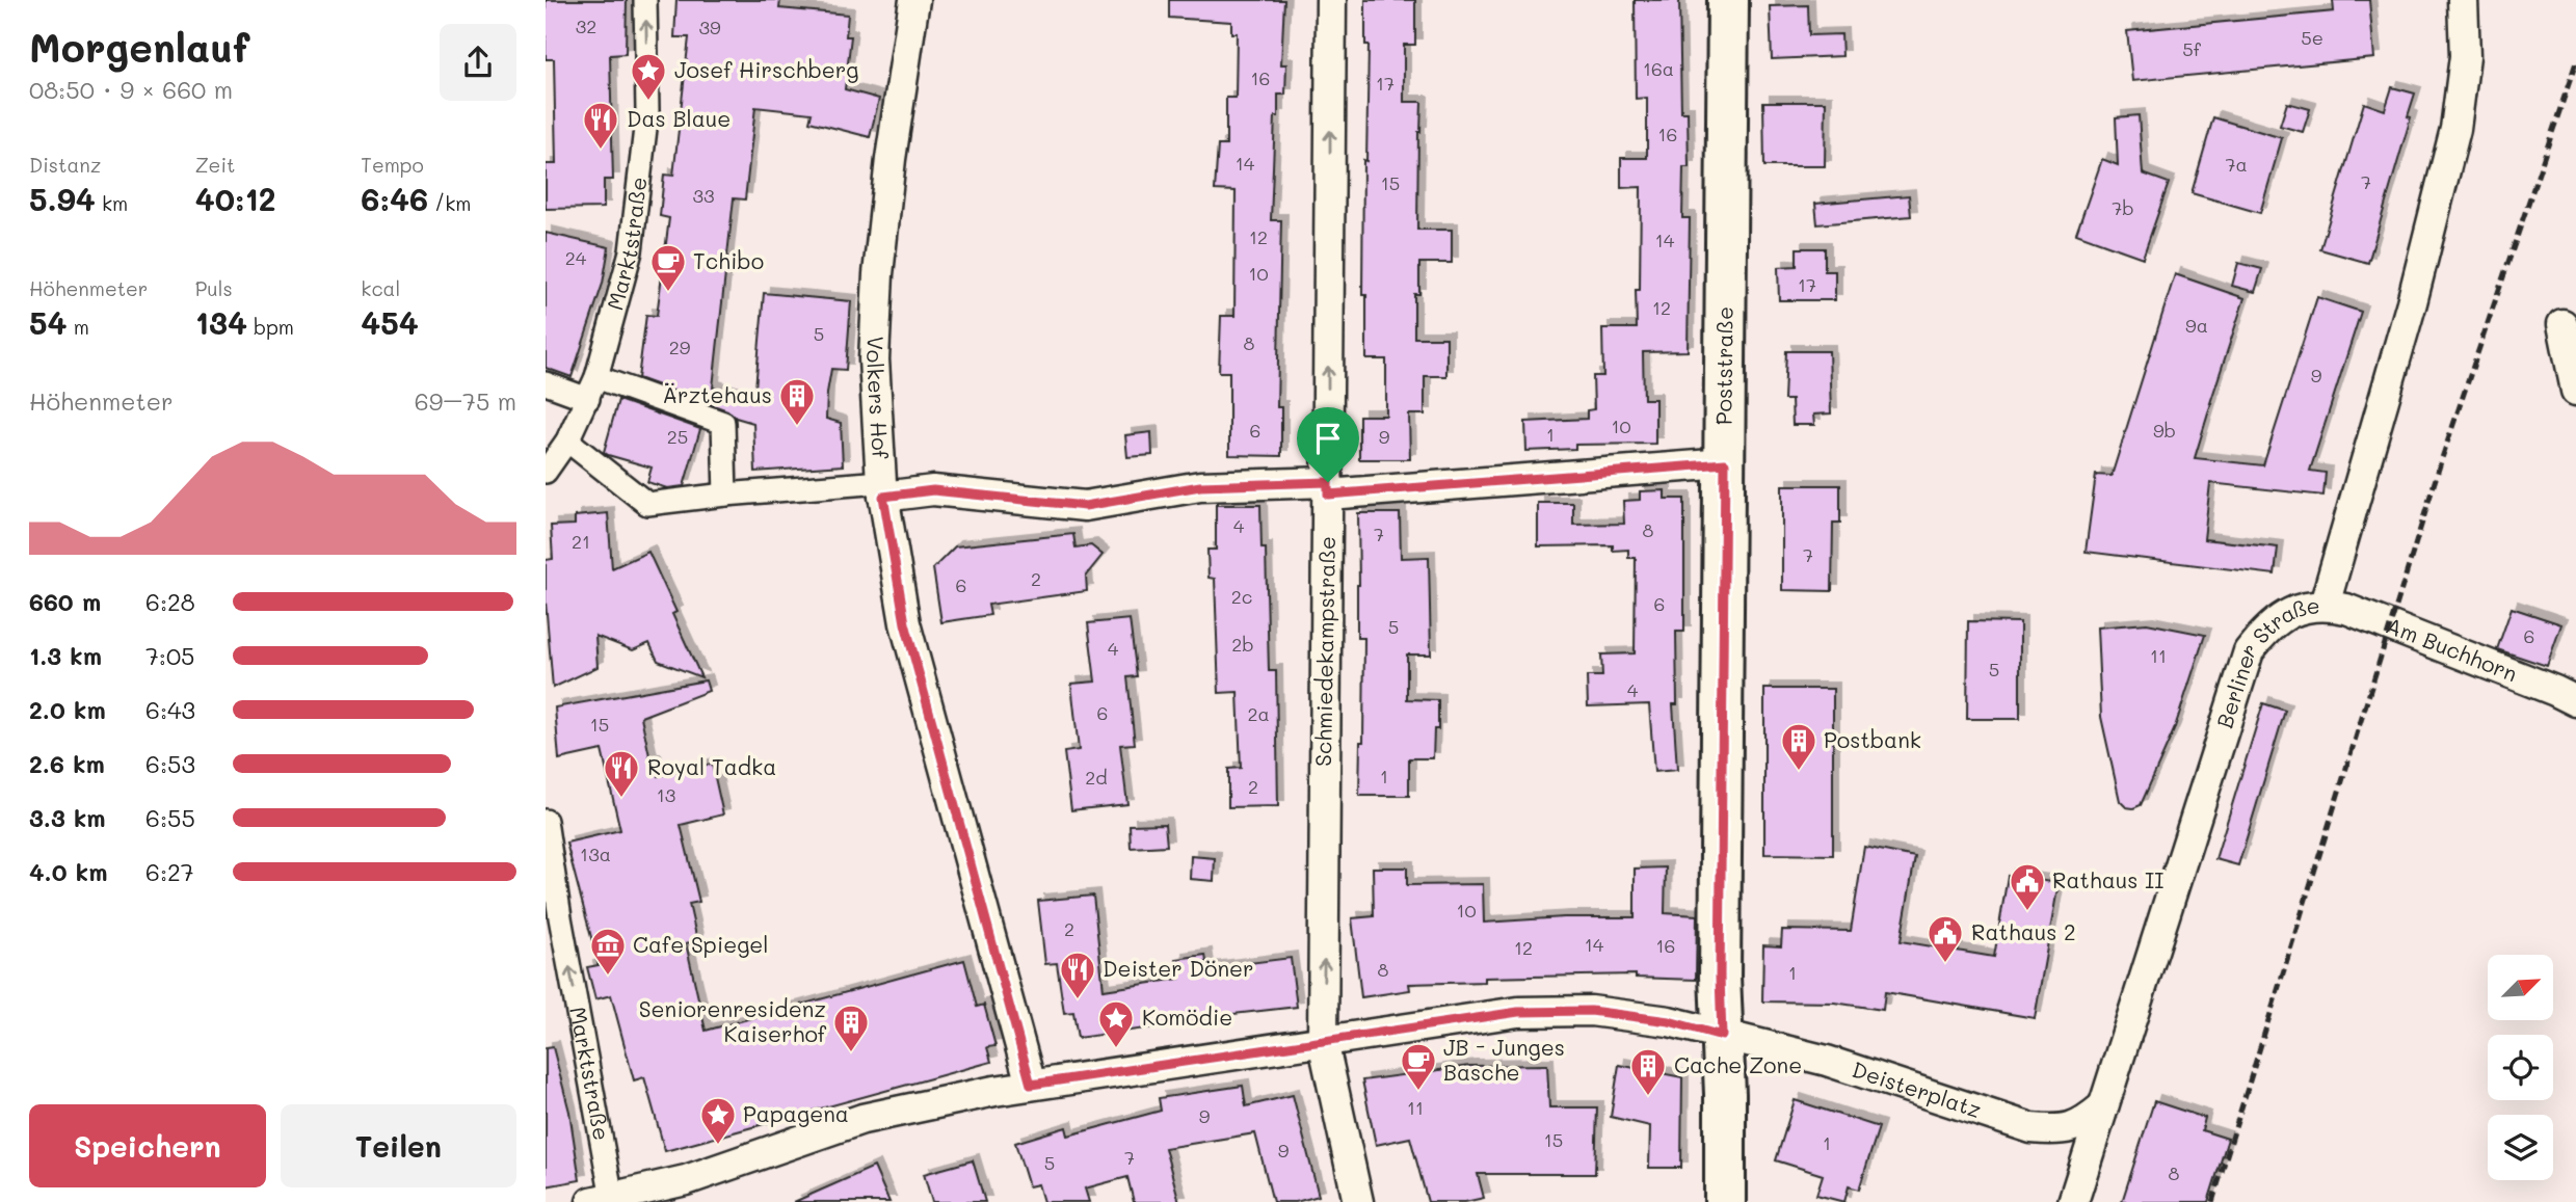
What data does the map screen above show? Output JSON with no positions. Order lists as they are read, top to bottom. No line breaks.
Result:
{"streets":{"main road":["Poststraße"],"street":["Marktstraße","Volkers Hof","Am Buchhorn","Schmiedekampstraße","Berliner Straße","Deisterplatz"]},"crossings":[["Marktstraße","Deisterplatz"],["Poststraße","Deisterplatz"],["Volkers Hof","Deisterplatz"],["Am Buchhorn","Berliner Straße"],["Schmiedekampstraße","Deisterplatz"],["Berliner Straße","Deisterplatz"]],"one_way":["Marktstraße","Schmiedekampstraße"],"places":{"place":["Josef Hirschberg","Komödie","Papagena"],"restaurant":["Das Blaue","Royal Tadka","Deister Döner"],"cafe":["Tchibo","JB - Junges Basche"],"building":["Ärztehaus","Postbank","Seniorenresidenz Kaiserhof","Cache Zone"],"public building":["Rathaus II","Rathaus 2"],"museum":["Cafe Spiegel"]},"house_numbers":["32","39","5e","5f","16a","16","17","16","14","7a","7","15","33","7b","12","14","24","10","17","12","9a","5","8","29","9","10","6","9b","1","25","9","4","8","7","21","7","2","6","2c","6","5","6","2b","4","11","5","4","6","2a","15","1","2d","2","13","13a","10","2","14","16","12","8","1","11","9","15","1","9","7","5","8"],"north":"top right","page":{"heading":["Morgenlauf","08:50 · 9 × 660 m"],"stats":[["Distanz","5.94 km"],["Zeit","40:12"],["Tempo","6:46 /km"],["Höhenmeter","54 m"],["Puls","134 bpm"],["kcal","454"]],"chart":["Höhenmeter","69–75 m"],"list":[{"name":"660 m","note":"6:28"},{"name":"1.3 km","note":"7:05"},{"name":"2.0 km","note":"6:43"},{"name":"2.6 km","note":"6:53"},{"name":"3.3 km","note":"6:55"},{"name":"4.0 km","note":"6:27"}],"buttons":["Speichern","Teilen"]}}
